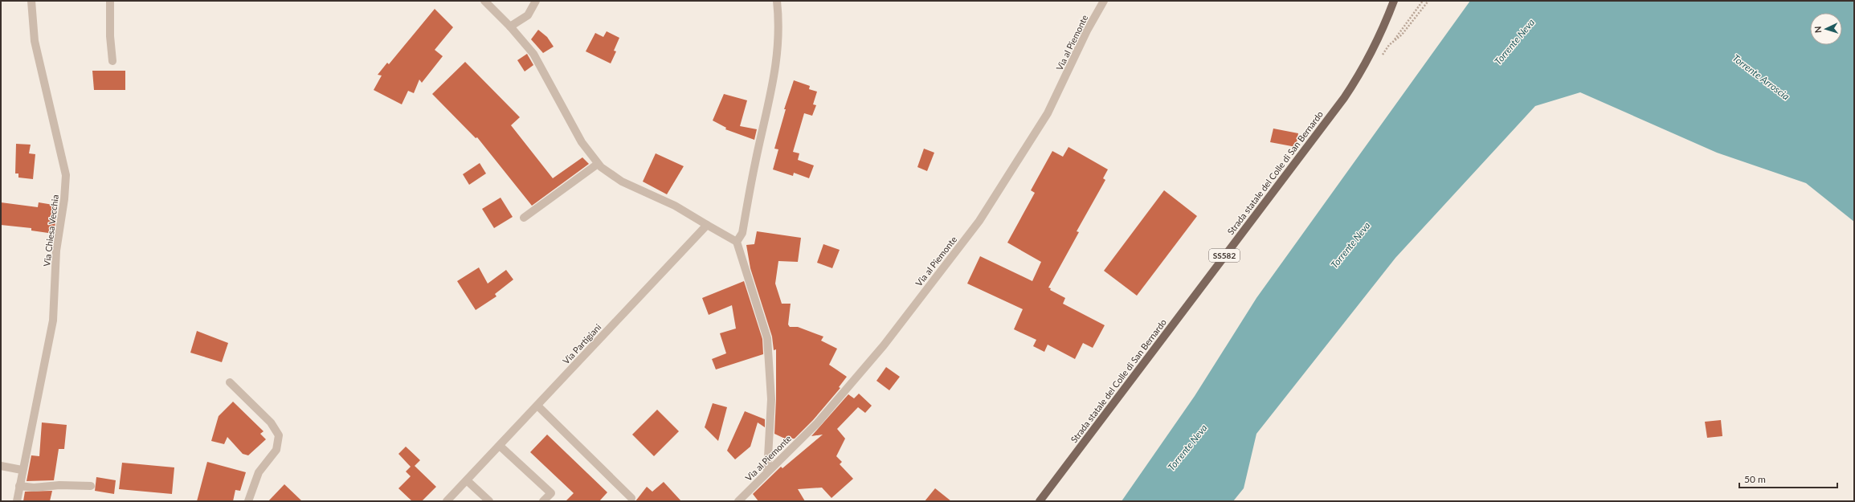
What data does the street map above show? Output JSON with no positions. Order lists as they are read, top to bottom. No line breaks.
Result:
{"streets":{"main road":["Strada statale del Colle di San Bernardo","SS582"],"street":["Via al Piemonte","Via Chiesa Vecchia","Via Partigiani"]},"water":["Torrente Neva","Torrente Arroscia"],"scale_bar":"50 m","north":"left"}
